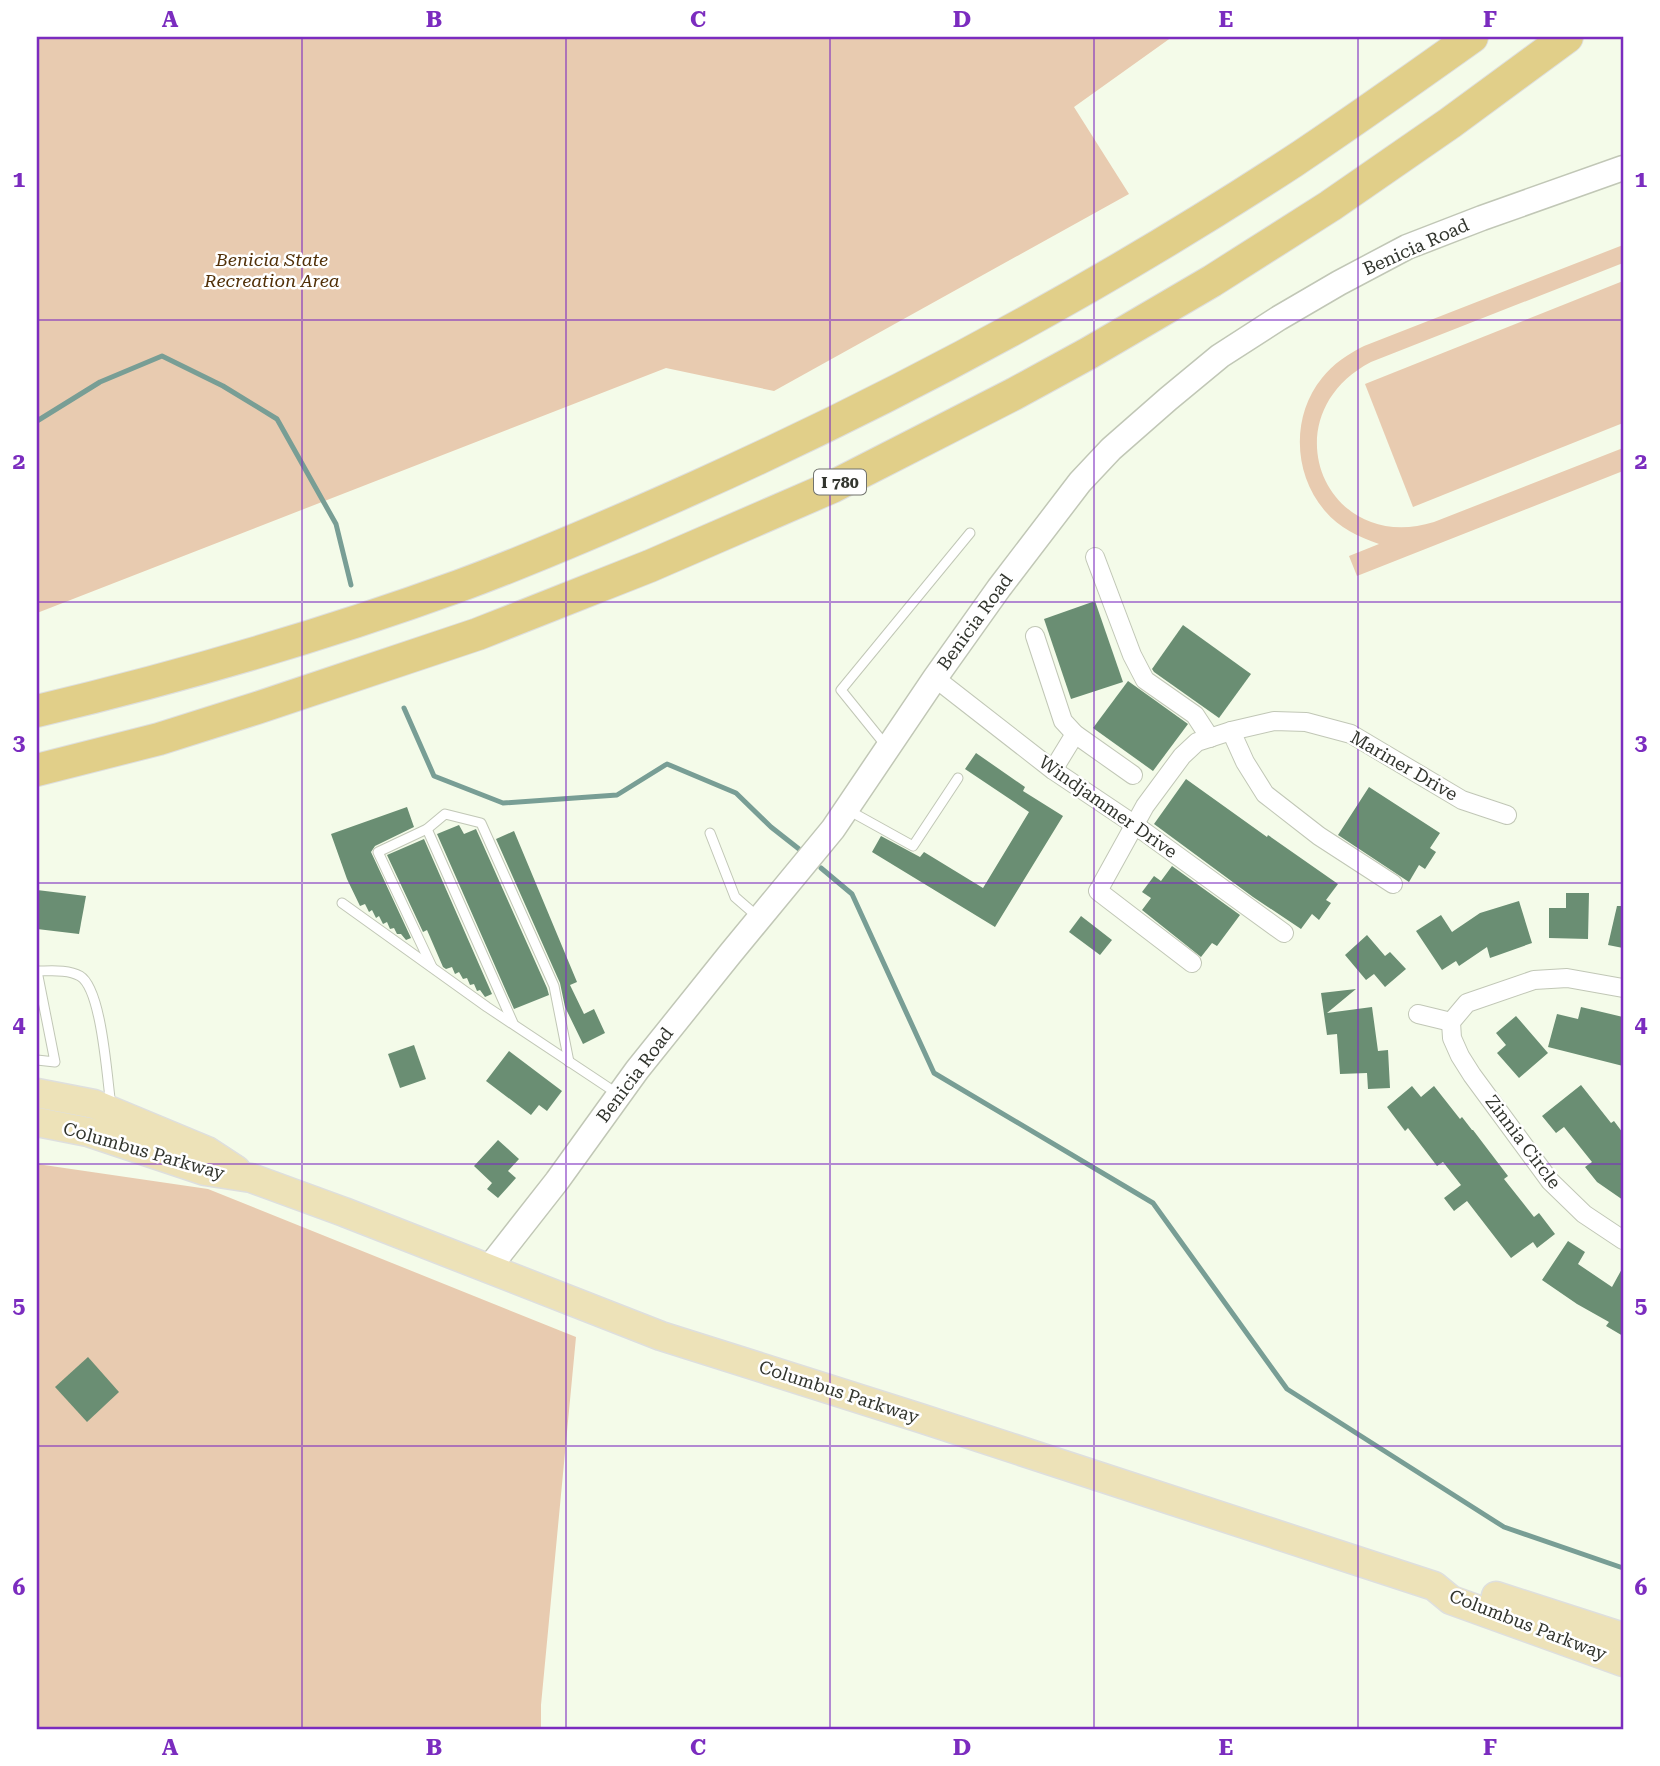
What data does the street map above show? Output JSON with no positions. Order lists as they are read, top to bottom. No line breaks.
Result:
{"streets":{"highway":["I 780"],"main road":["Benicia Road","Columbus Parkway"],"street":["Mariner Drive","Windjammer Drive","Zinnia Circle"]},"crossings":[["Benicia Road","Windjammer Drive"],["Benicia Road","Columbus Parkway"],["Mariner Drive","Windjammer Drive"]],"parks":["Benicia State Recreation Area"],"grid":{"columns":["A","B","C","D","E","F"],"rows":["1","2","3","4","5","6"]}}
